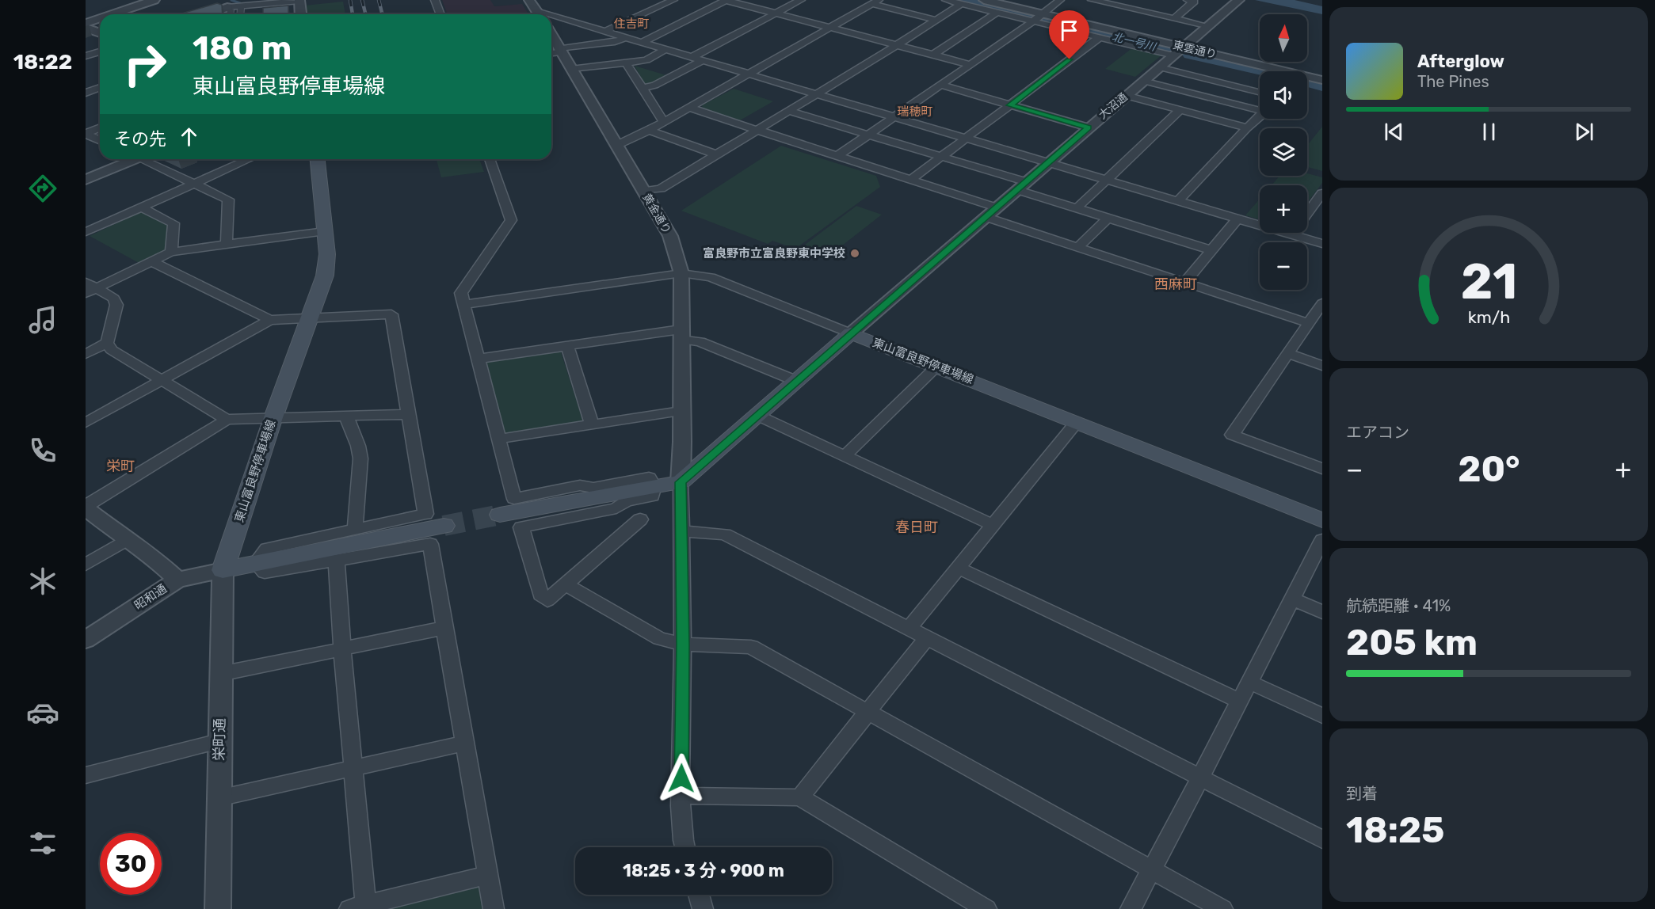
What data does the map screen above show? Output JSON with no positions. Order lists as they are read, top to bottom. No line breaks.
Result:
{"streets":{"main road":["東山富良野停車場線"],"street":["東雲通り","大沼通","黄金通り","昭和通","栄町通"]},"crossings":[["東雲通り","大沼通"],["大沼通","東山富良野停車場線"],["東山富良野停車場線","昭和通"],["東山富良野停車場線","栄町通"],["昭和通","栄町通"]],"districts":["住吉町","瑞穂町","西麻町","栄町","春日町"],"water":["北一号川"],"places":["富良野市立富良野東中学校"],"north":"top","page":{"tabs":"18:22","map_buttons":["+","−"],"turn":["180 m","東山富良野停車場線"],"song":["Afterglow","The Pines"],"then":"その先","tile":["エアコン",["航続距離 · 41%","205 km"],["到着","18:25"]],"heat":["−","20°","+"],"limit":"30","trip":"18:25 · 3 分 · 900 m","gauge":["21","km/h"]}}
